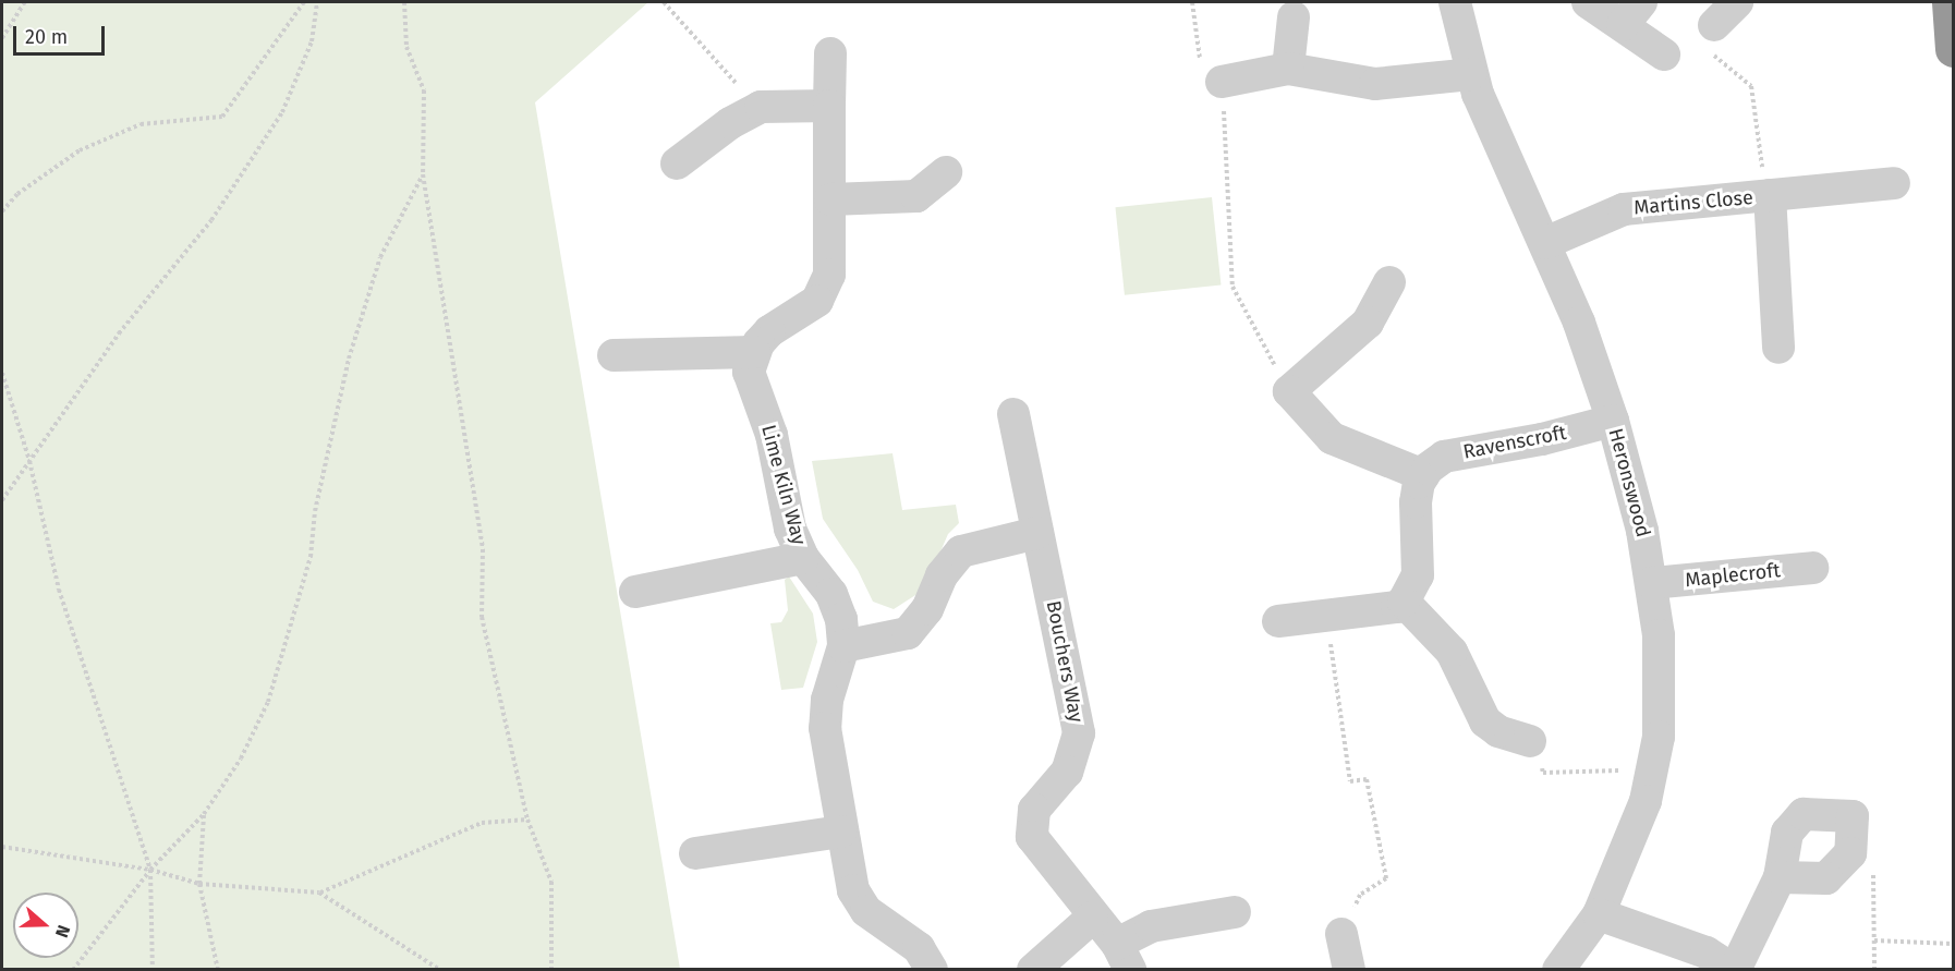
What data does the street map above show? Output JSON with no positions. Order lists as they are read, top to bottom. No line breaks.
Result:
{"streets":{"street":["Martins Close","Ravenscroft","Heronswood","Lime Kiln Way","Maplecroft","Bouchers Way"]},"crossings":[["Martins Close","Heronswood"],["Ravenscroft","Heronswood"],["Heronswood","Maplecroft"]],"scale_bar":"20 m","north":"right"}
